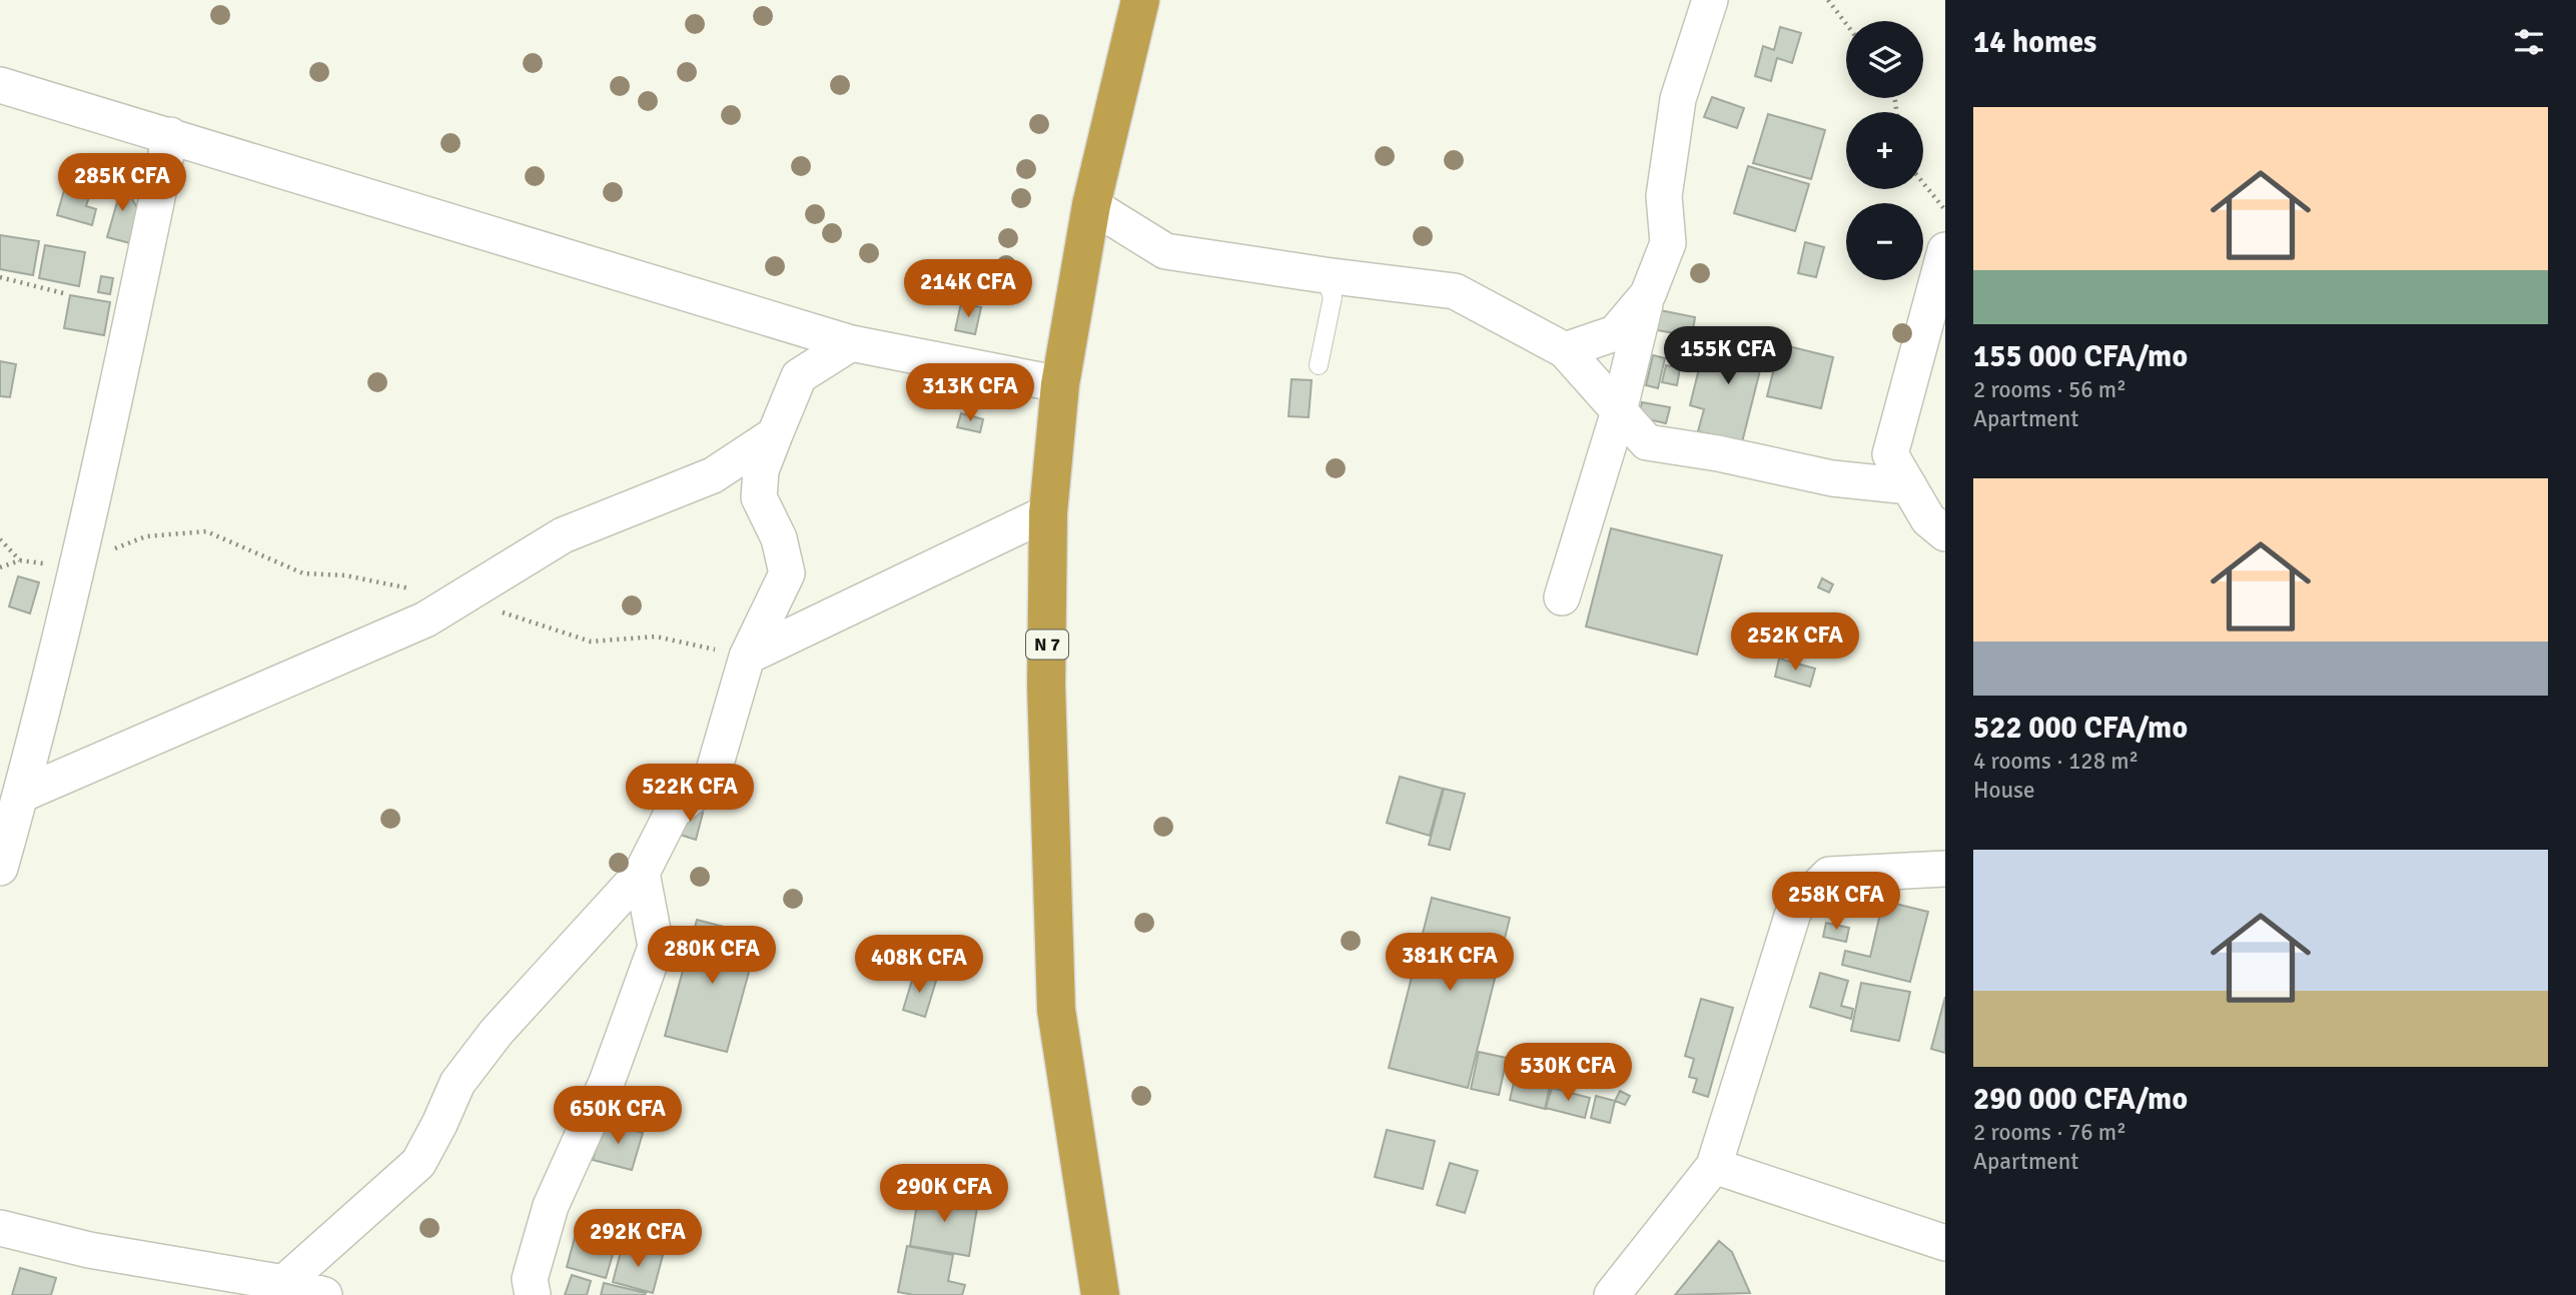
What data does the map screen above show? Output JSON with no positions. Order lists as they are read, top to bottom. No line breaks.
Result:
{"streets":{"highway":["N 7"]},"page":{"heading":"14 homes","map_buttons":["+","−"],"list":[{"name":"155 000 CFA/mo","note":"2 rooms · 56 m² · Apartment"},{"name":"522 000 CFA/mo","note":"4 rooms · 128 m² · House"},{"name":"290 000 CFA/mo","note":"2 rooms · 76 m² · Apartment"}],"price":["285K CFA","214K CFA","155K CFA","313K CFA","252K CFA","522K CFA","258K CFA","280K CFA","381K CFA","408K CFA","530K CFA","650K CFA","290K CFA","292K CFA"]}}
